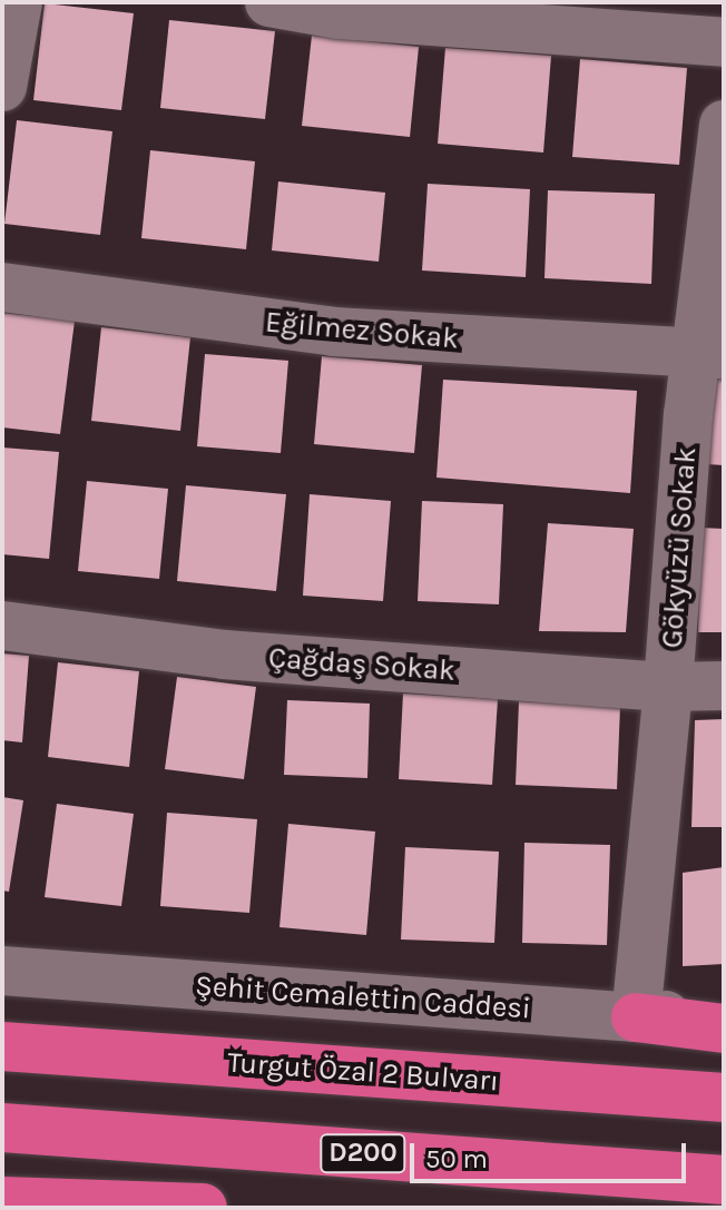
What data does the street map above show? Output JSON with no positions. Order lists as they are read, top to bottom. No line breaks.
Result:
{"streets":{"highway":["Turgut Özal 2 Bulvarı","D200"],"street":["Eğilmez Sokak","Gökyüzü Sokak","Çağdaş Sokak","Şehit Cemalettin Caddesi"]},"crossings":[["Eğilmez Sokak","Gökyüzü Sokak"],["Gökyüzü Sokak","Çağdaş Sokak"],["Gökyüzü Sokak","Şehit Cemalettin Caddesi"]],"scale_bar":"50 m"}
